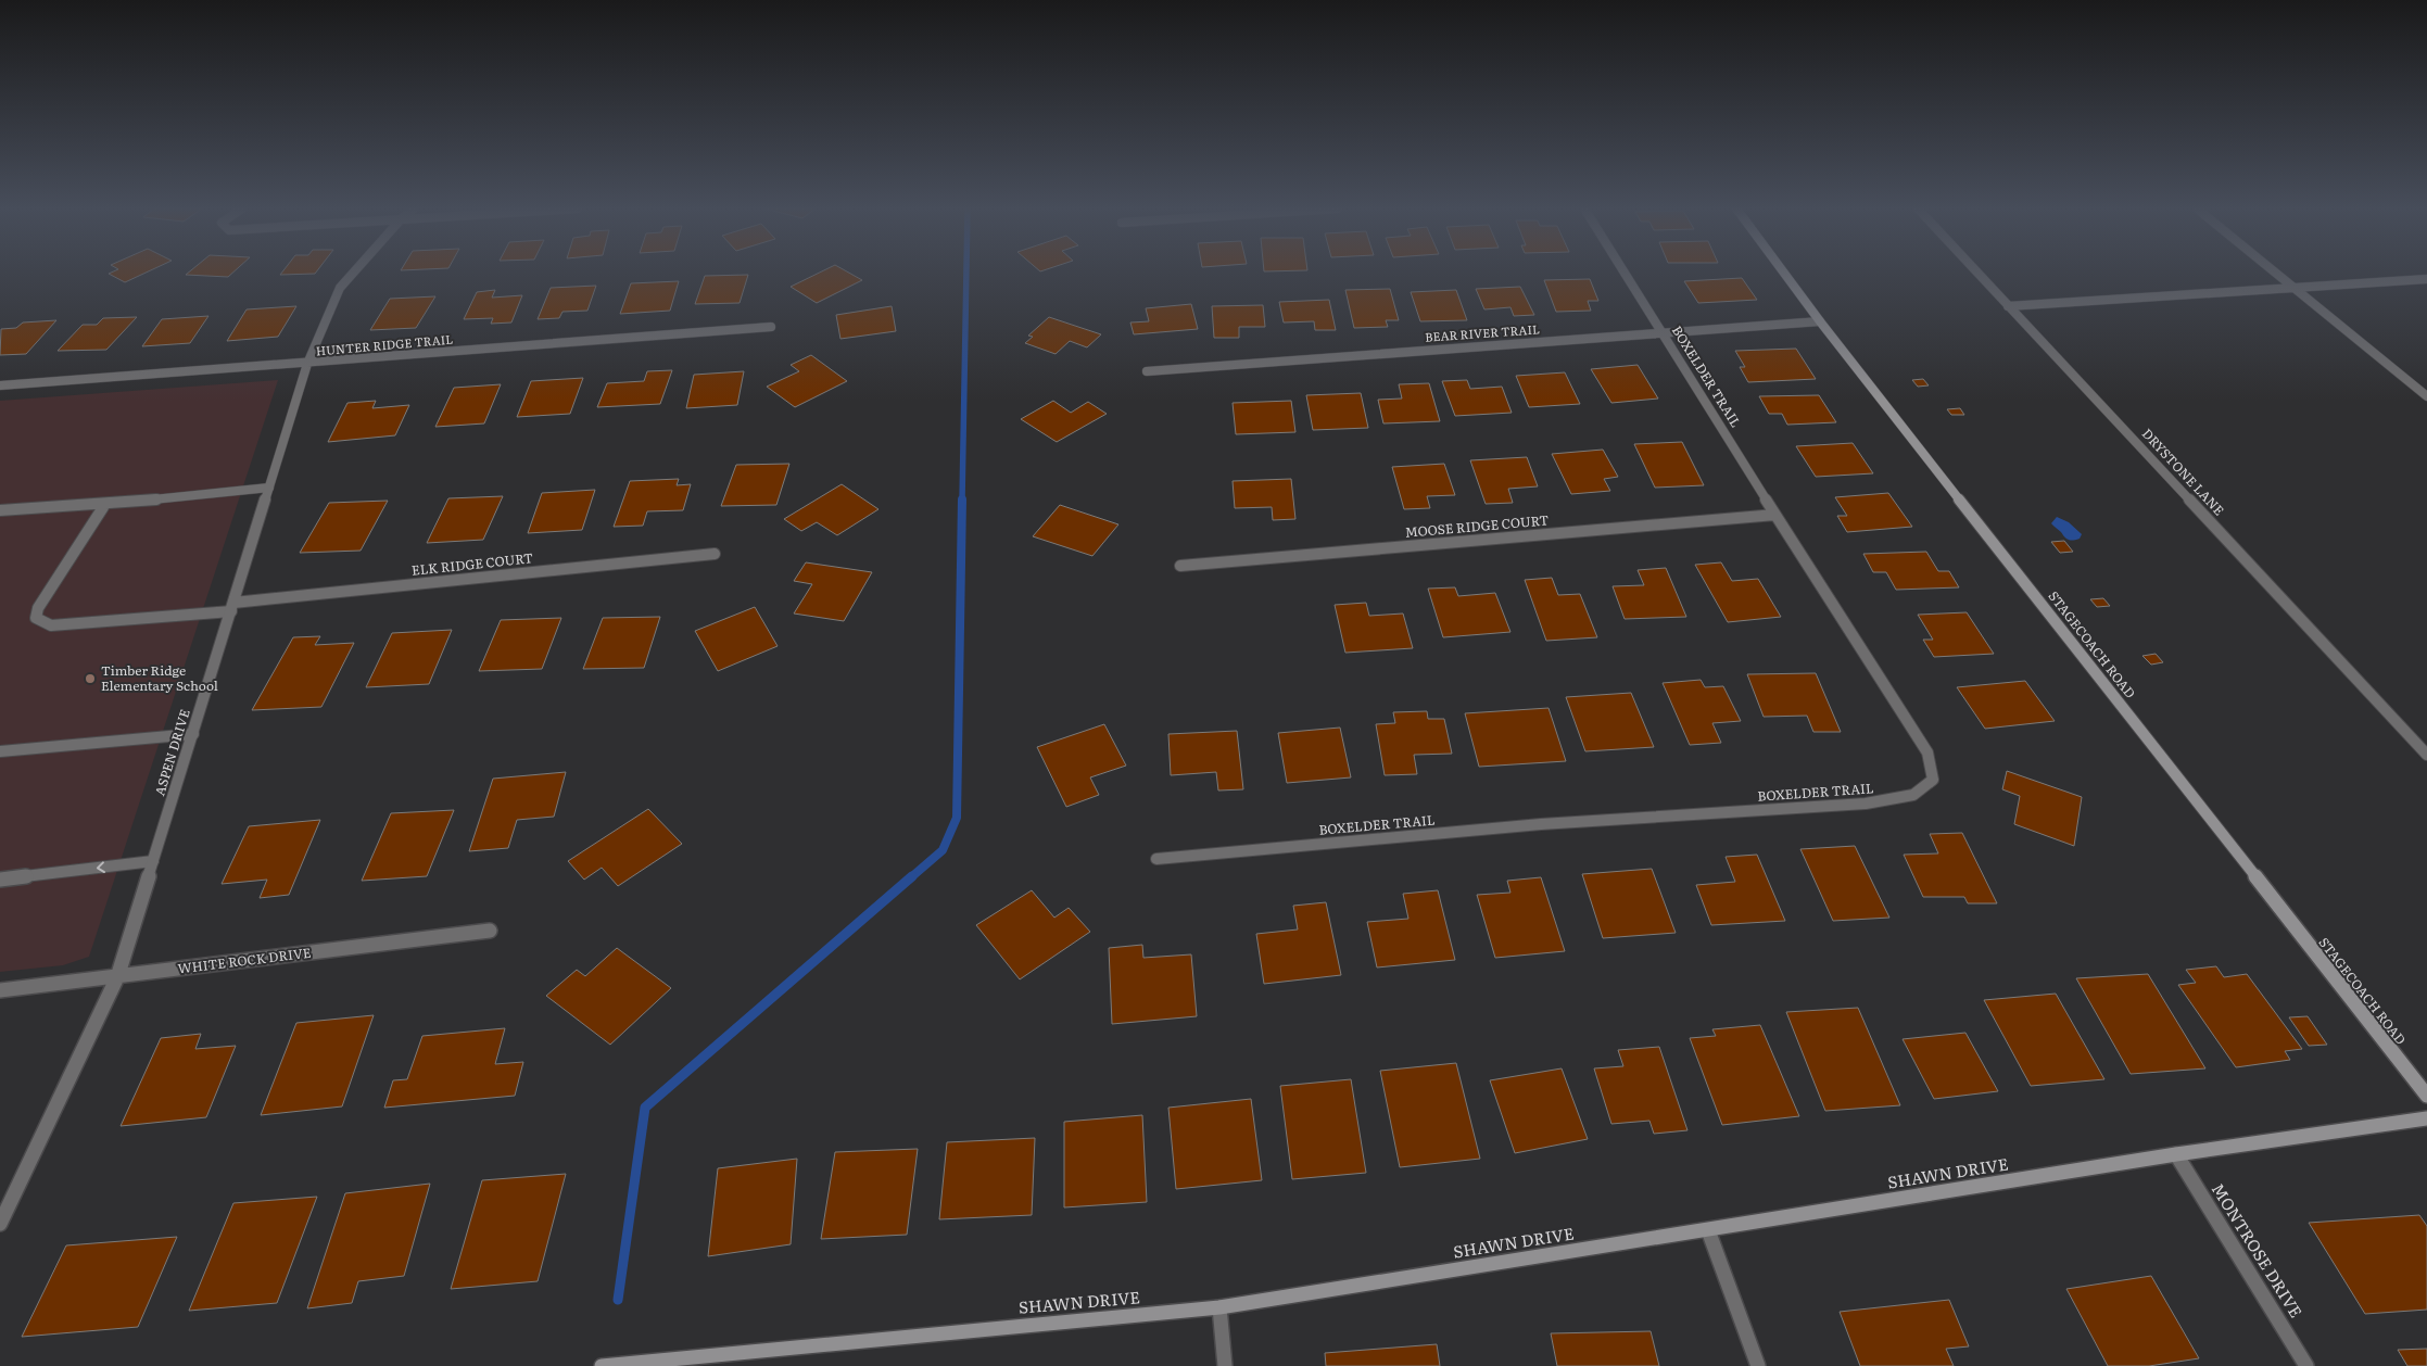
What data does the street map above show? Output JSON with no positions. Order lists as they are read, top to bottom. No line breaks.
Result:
{"streets":{"main road":["STAGECOACH ROAD","SHAWN DRIVE"],"street":["BEAR RIVER TRAIL","HUNTER RIDGE TRAIL","BOXELDER TRAIL","DRYSTONE LANE","MOOSE RIDGE COURT","ELK RIDGE COURT","ASPEN DRIVE","WHITE ROCK DRIVE","MONTROSE DRIVE"]},"crossings":[["BEAR RIVER TRAIL","BOXELDER TRAIL"],["BEAR RIVER TRAIL","STAGECOACH ROAD"],["HUNTER RIDGE TRAIL","ASPEN DRIVE"],["BOXELDER TRAIL","MOOSE RIDGE COURT"],["ELK RIDGE COURT","ASPEN DRIVE"],["ASPEN DRIVE","WHITE ROCK DRIVE"],["SHAWN DRIVE","MONTROSE DRIVE"]],"places":["Timber Ridge Elementary School"]}
